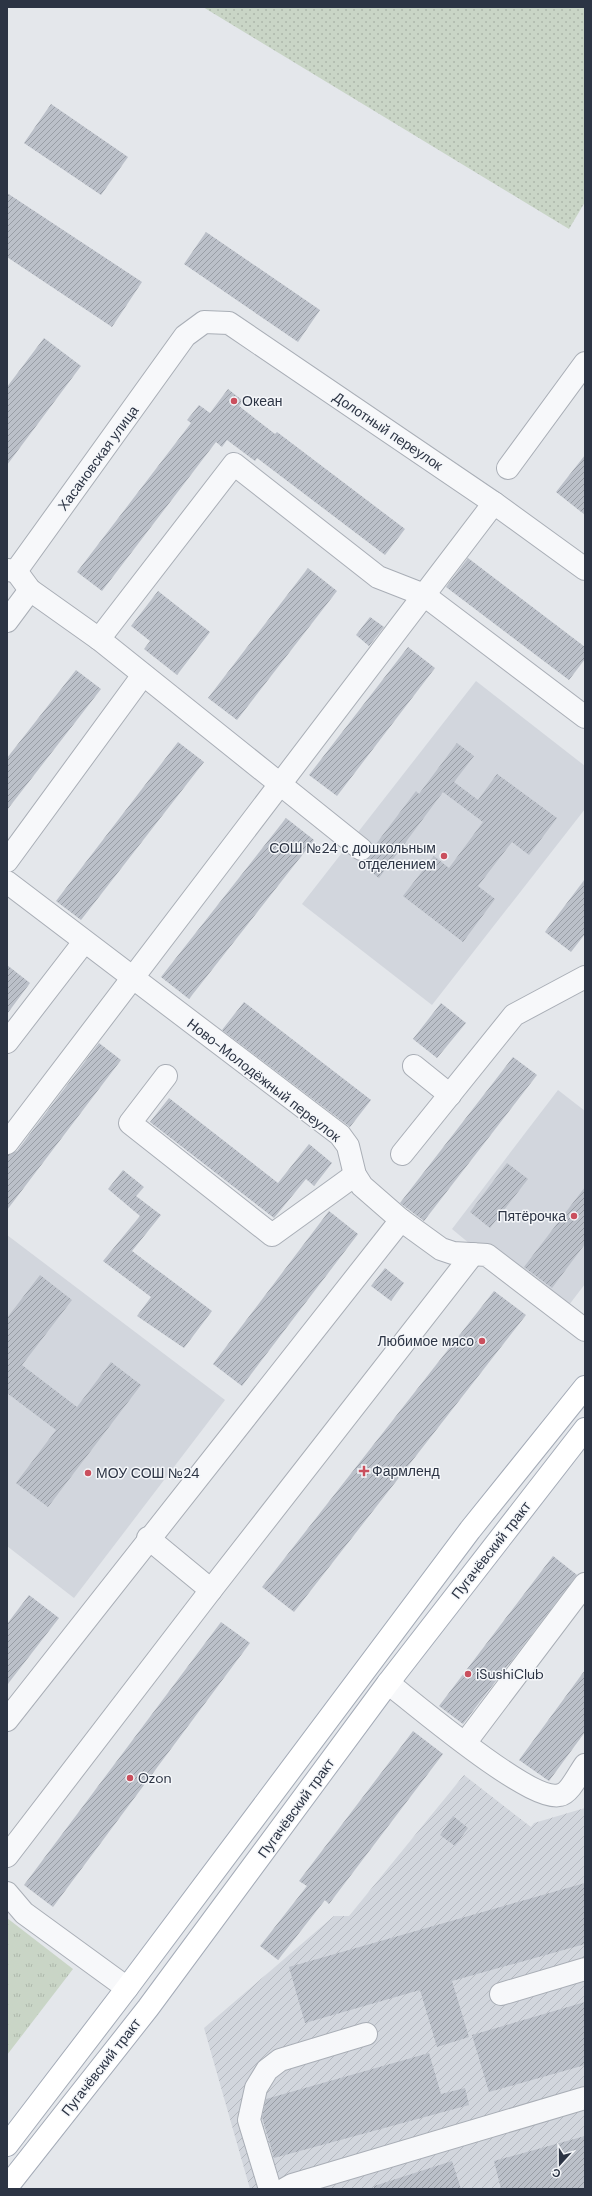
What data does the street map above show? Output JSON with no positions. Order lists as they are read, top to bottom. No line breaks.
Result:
{"streets":{"main road":["Пугачёвский тракт"],"street":["Долотный переулок","Хасановская улица","Ново-Молодёжный переулок"]},"crossings":[["Долотный переулок","Хасановская улица"]],"places":{"other":["Океан","СОШ №24 с дошкольным отделением","Пятёрочка","Любимое мясо","МОУ СОШ №24","iSushiClub","Ozon"],"health":["Фармленд"]},"north":"bottom"}
